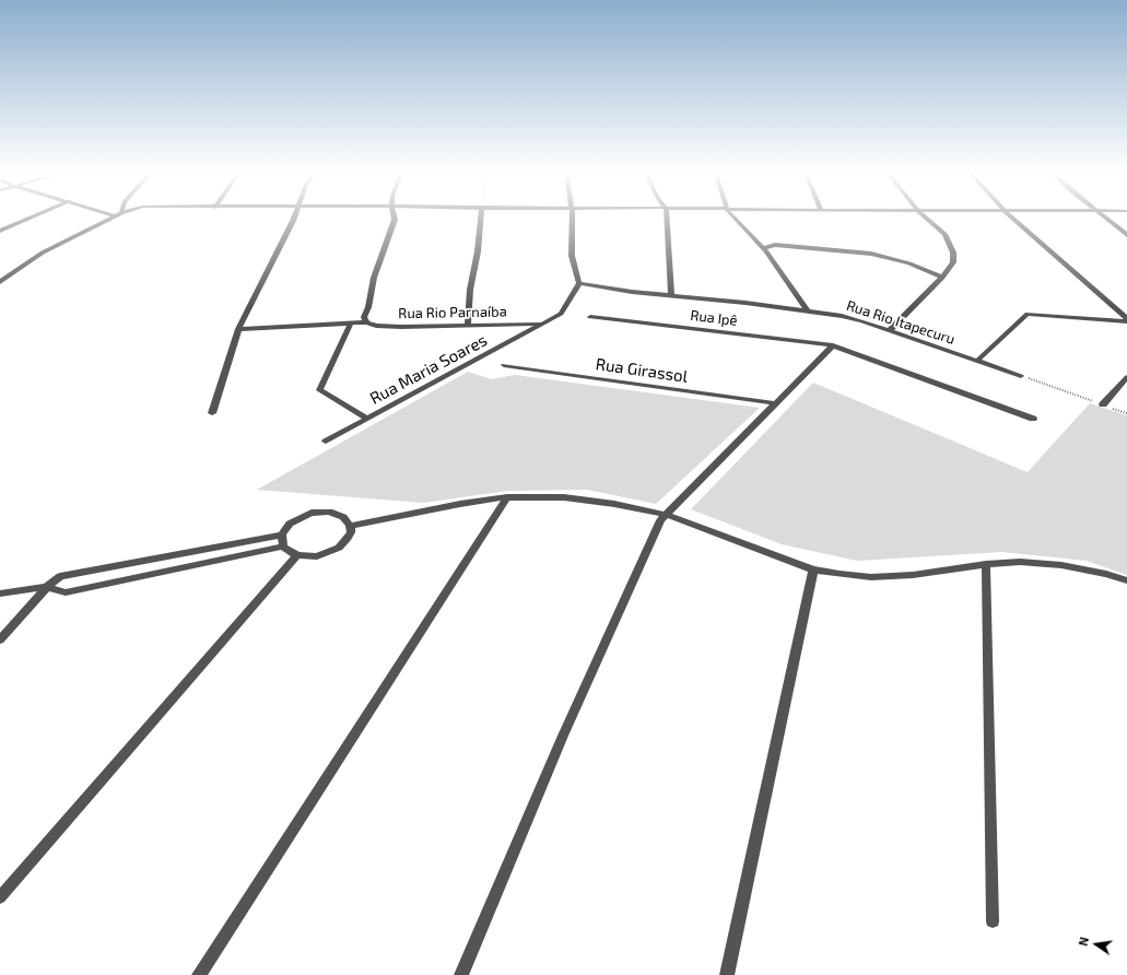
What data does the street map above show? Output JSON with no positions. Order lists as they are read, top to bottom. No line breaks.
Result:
{"streets":{"street":["Rua Rio Parnaíba","Rua Ipê","Rua Rio Itapecuru","Rua Maria Soares","Rua Girassol"]},"crossings":[["Rua Rio Parnaíba","Rua Maria Soares"],["Rua Rio Itapecuru","Rua Maria Soares"]],"north":"left"}
